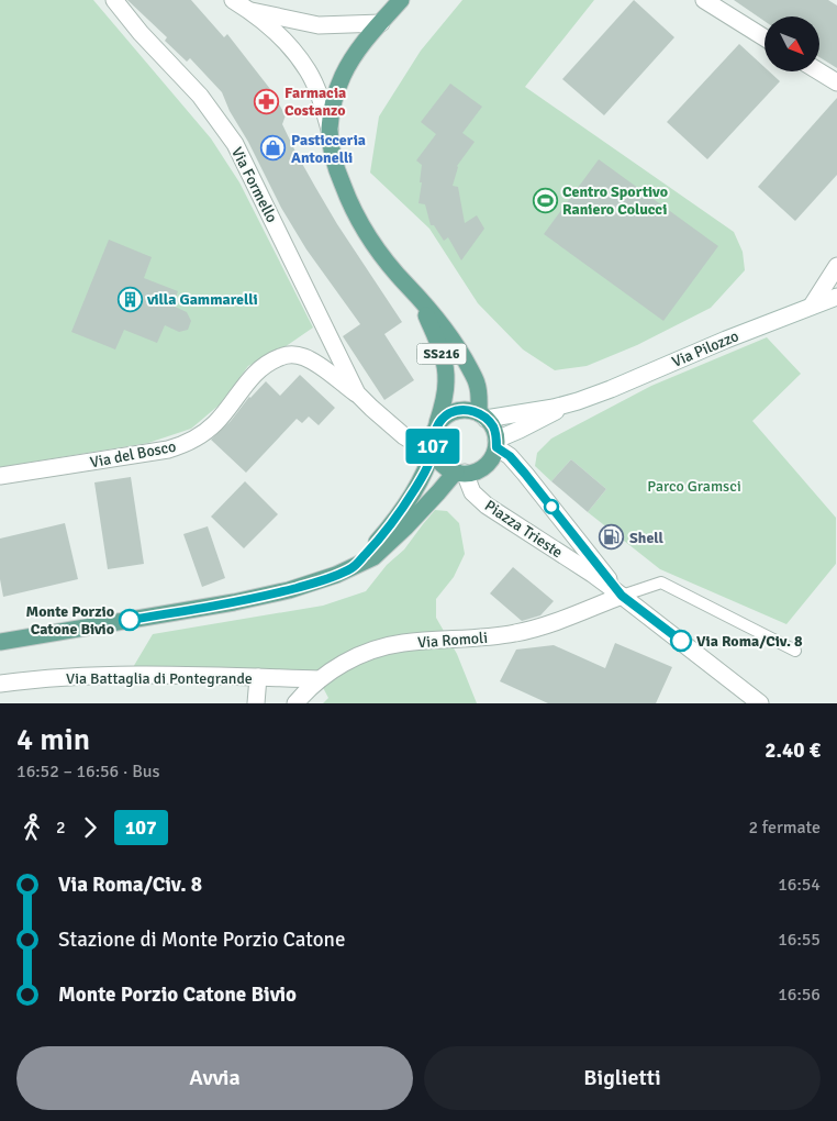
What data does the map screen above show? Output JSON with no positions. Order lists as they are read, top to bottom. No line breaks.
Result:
{"streets":{"main road":["SS216"],"street":["Via Formello","Via Pilozzo","Via del Bosco","Piazza Trieste","Via Romoli","Via Battaglia di Pontegrande"]},"crossings":[["Via Formello","Via del Bosco"],["Via Pilozzo","SS216"],["Via Pilozzo","Piazza Trieste"],["SS216","Piazza Trieste"],["Piazza Trieste","Via Romoli"],["Via Romoli","Via Battaglia di Pontegrande"]],"parks":["Parco Gramsci"],"places":{"pharmacy":["Farmacia Costanzo"],"shop":["Pasticceria Antonelli"],"sports":["Centro Sportivo Raniero Colucci"],"building":["villa Gammarelli"],"fuel station":["Shell"],"other":["Monte Porzio Catone Bivio","Via Roma/Civ. 8"]},"lines":["bus line 107"],"north":"bottom right","page":{"on_map":"107","heading":["4 min","16:52 – 16:56 · Bus","2.40 €"],"legs":["2","107","2 fermate"],"list":[{"name":"Via Roma/Civ. 8","value":"16:54"},{"name":"Stazione di Monte Porzio Catone","value":"16:55"},{"name":"Monte Porzio Catone Bivio","value":"16:56"}],"buttons":["Avvia","Biglietti"]}}
